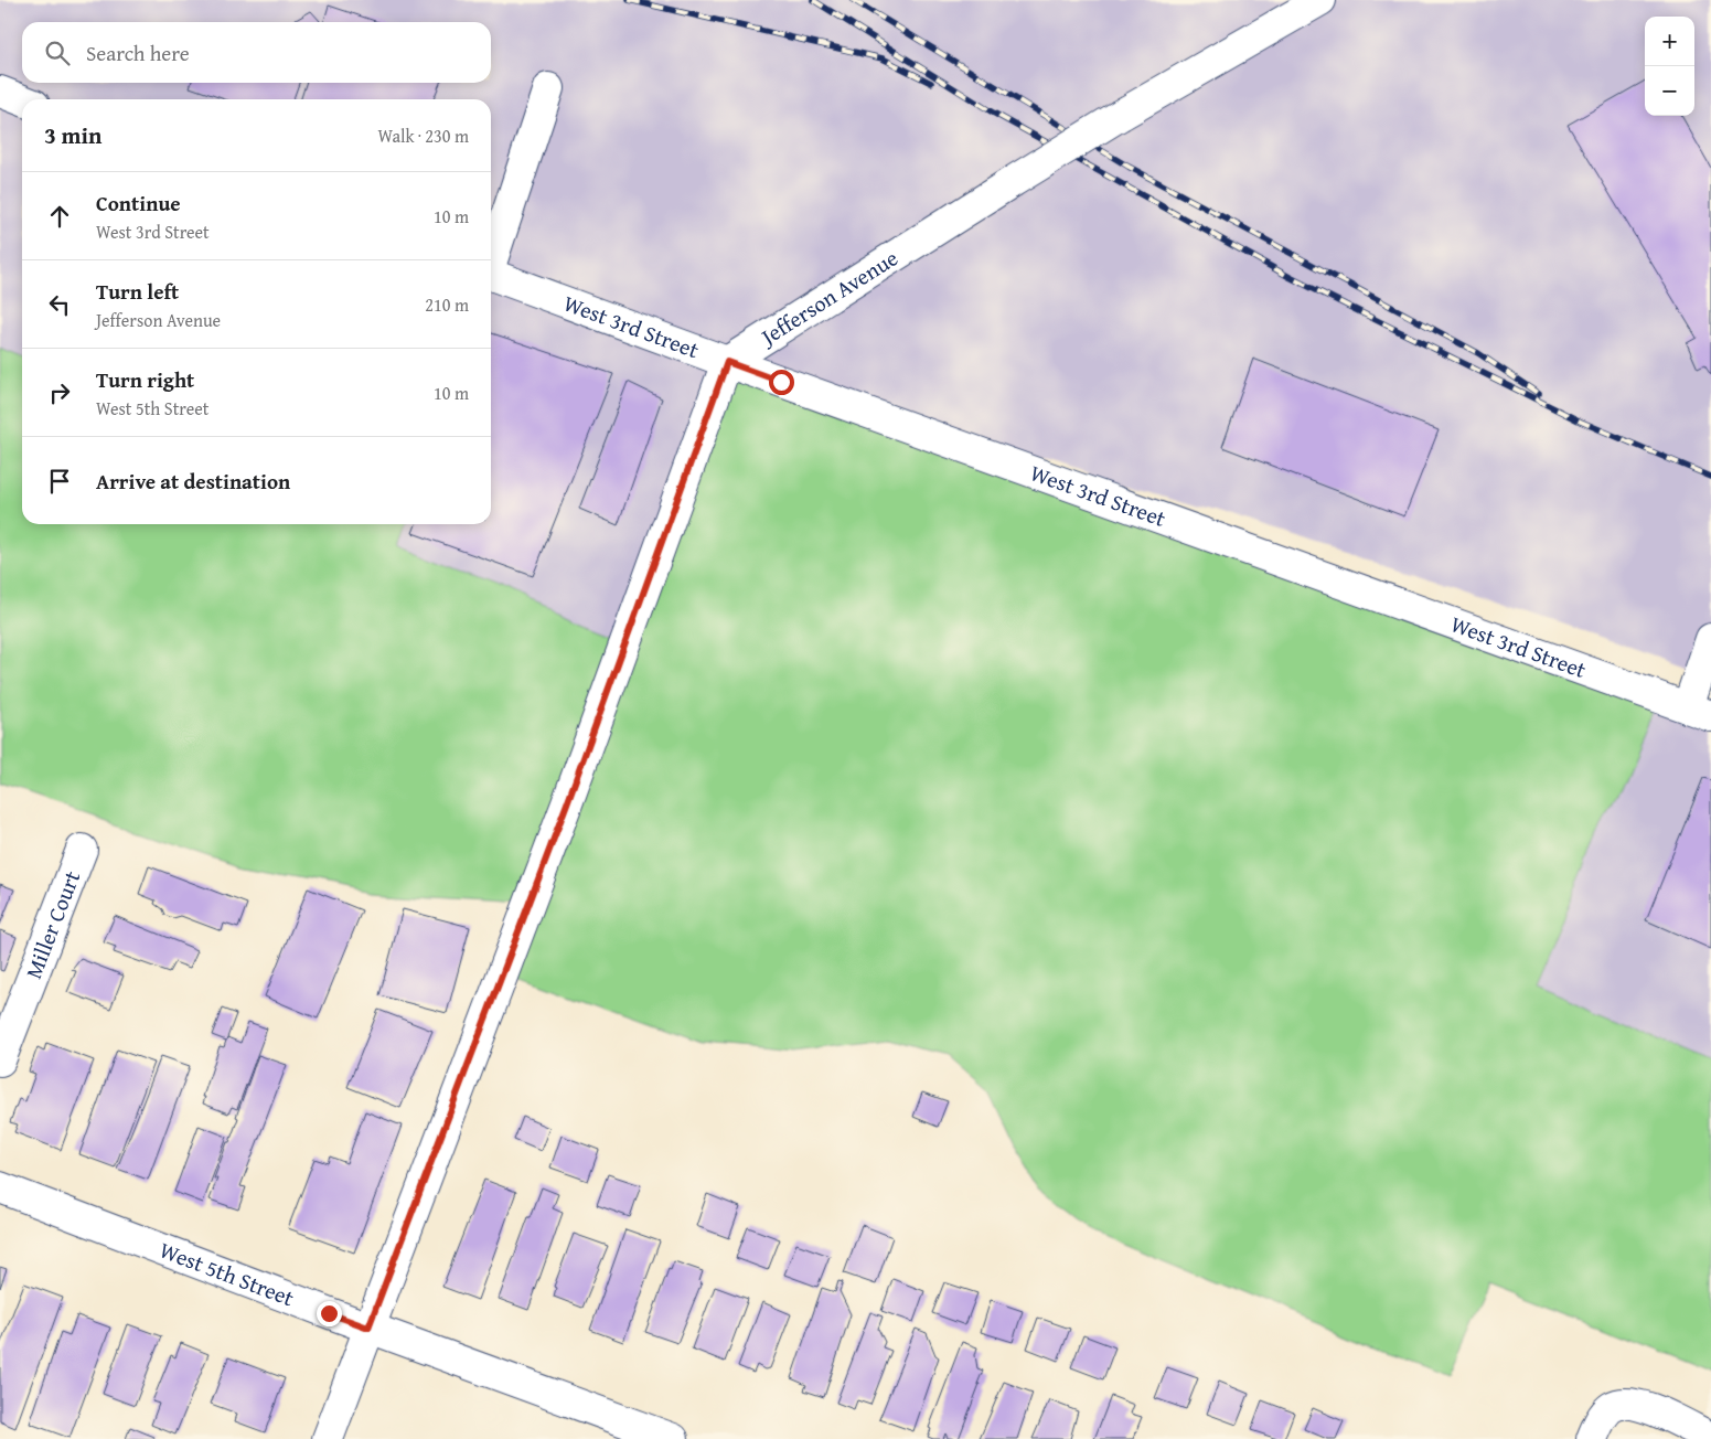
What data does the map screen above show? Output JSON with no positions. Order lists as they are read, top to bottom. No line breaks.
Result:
{"streets":{"street":["Jefferson Avenue","West 3rd Street","Miller Court","West 5th Street"]},"crossings":[["Jefferson Avenue","West 3rd Street"]],"page":{"map_buttons":["+","−"],"search":"Search here","heading":["3 min","Walk · 230 m"],"list":[["Continue","West 3rd Street","10 m"],["Turn left","Jefferson Avenue","210 m"],["Turn right","West 5th Street","10 m"],"Arrive at destination"]}}
